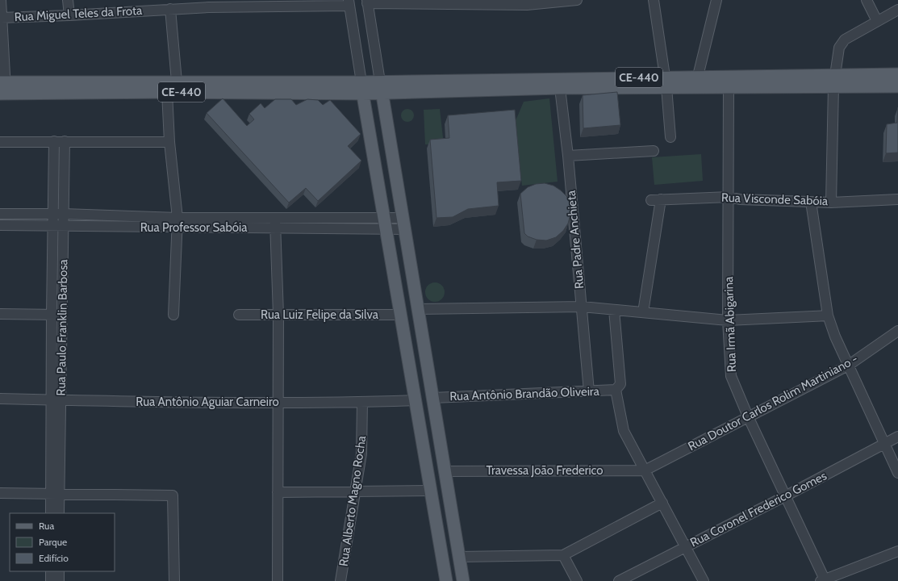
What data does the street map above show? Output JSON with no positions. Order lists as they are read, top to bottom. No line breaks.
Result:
{"streets":{"main road":["CE-440"],"street":["Rua Miguel Teles da Frota","Rua Visconde Sabóia","Rua Professor Sabóia","Rua Padre Anchieta","Rua Luiz Felipe da Silva","Rua Irmã Abigarina","Rua Paulo Franklin Barbosa","Rua Antônio Brandão Oliveira","Rua Antônio Aguiar Carneiro","Rua Doutor Carlos Rolim Martiniano -","Travessa João Frederico","Rua Alberto Magno Rocha","Rua Coronel Frederico Gomes"]},"crossings":[["CE-440","Rua Padre Anchieta"],["CE-440","Rua Irmã Abigarina"],["Rua Visconde Sabóia","Rua Irmã Abigarina"],["Rua Professor Sabóia","Rua Paulo Franklin Barbosa"],["Rua Padre Anchieta","Rua Antônio Brandão Oliveira"],["Rua Irmã Abigarina","Rua Doutor Carlos Rolim Martiniano -"],["Rua Irmã Abigarina","Rua Coronel Frederico Gomes"],["Rua Paulo Franklin Barbosa","Rua Antônio Aguiar Carneiro"],["Rua Antônio Aguiar Carneiro","Rua Alberto Magno Rocha"],["Rua Doutor Carlos Rolim Martiniano -","Travessa João Frederico"]],"legend":["Rua","Parque","Edifício"]}
